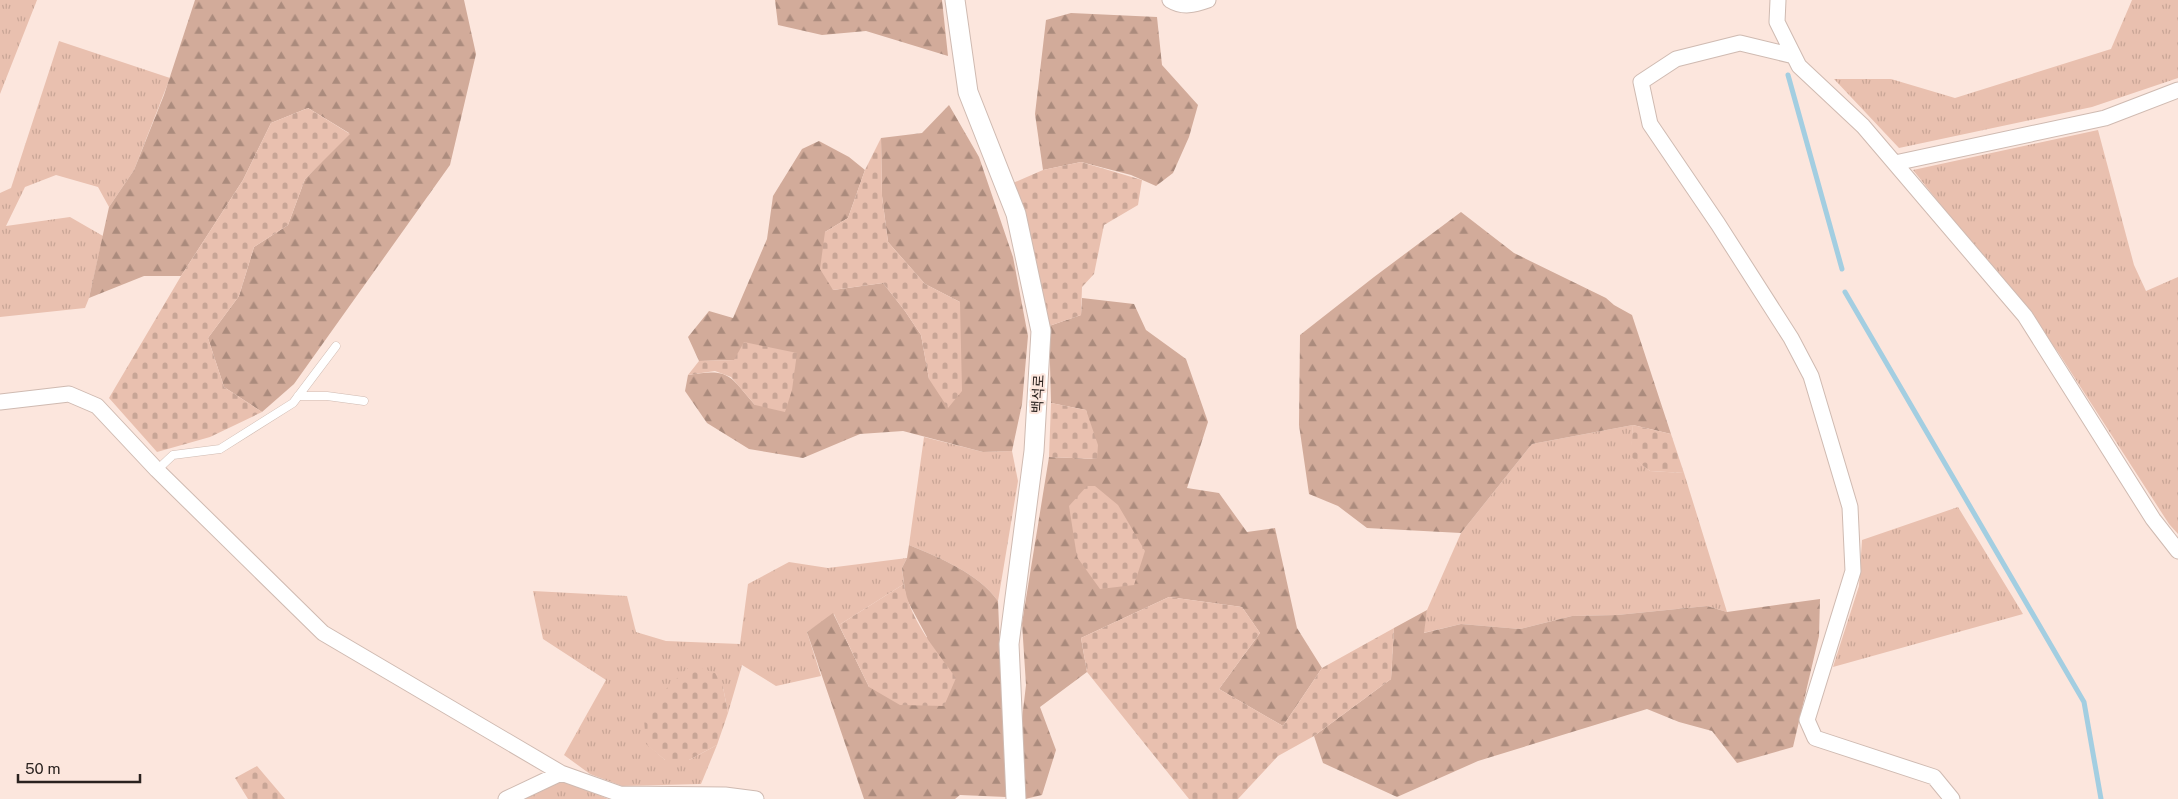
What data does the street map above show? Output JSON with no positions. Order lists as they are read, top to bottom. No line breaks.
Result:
{"streets":{"street":["백석로"]},"scale_bar":"50 m"}
